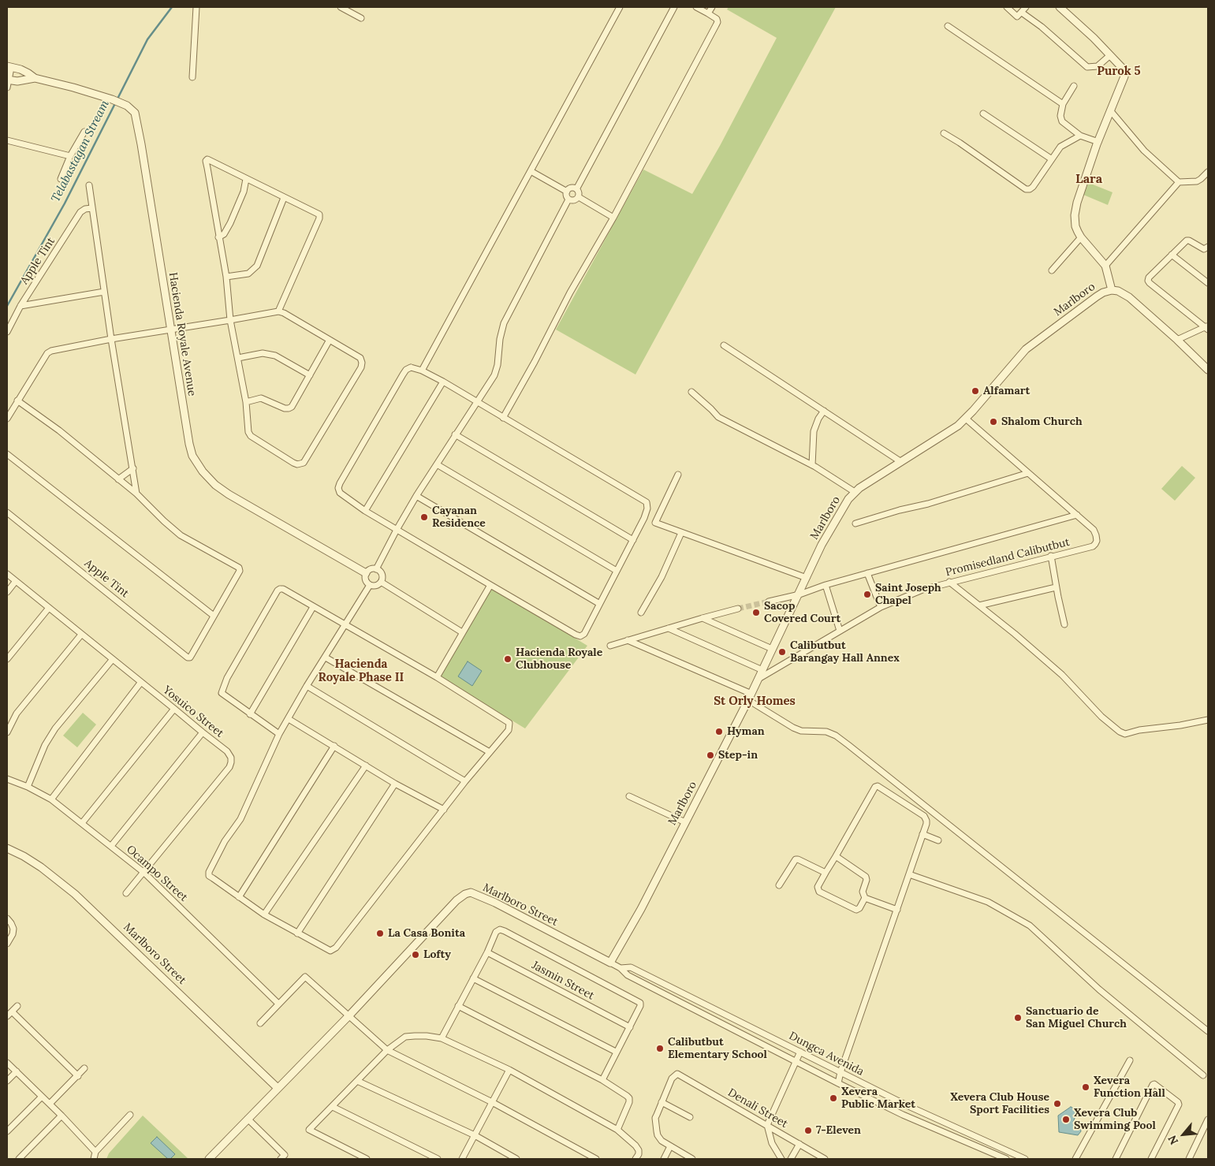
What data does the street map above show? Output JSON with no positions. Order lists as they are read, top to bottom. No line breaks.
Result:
{"streets":{"street":["Apple Tint","Marlboro","Hacienda Royale Avenue","Promisedland Calibutbut","Yosuico Street","Ocampo Street","Marlboro Street","Jasmin Street","Dungca Avenida","Denali Street"]},"crossings":[["Marlboro","Promisedland Calibutbut"],["Marlboro","Marlboro Street"],["Marlboro","Dungca Avenida"],["Yosuico Street","Ocampo Street"],["Marlboro Street","Dungca Avenida"]],"districts":["Purok 5","Lara","Hacienda Royale Phase II","St Orly Homes"],"water":["Telabastagan Stream"],"places":["Alfamart","Shalom Church","Cayanan Residence","Saint Joseph Chapel","Sacop Covered Court","Calibutbut Barangay Hall Annex","Hacienda Royale Clubhouse","Hyman","Step-in","La Casa Bonita","Lofty","Sanctuario de San Miguel Church","Calibutbut Elementary School","Xevera Function Hall","Xevera Public Market","Xevera Club House Sport Facilities","Xevera Club Swimming Pool","7-Eleven"],"north":"bottom left"}
